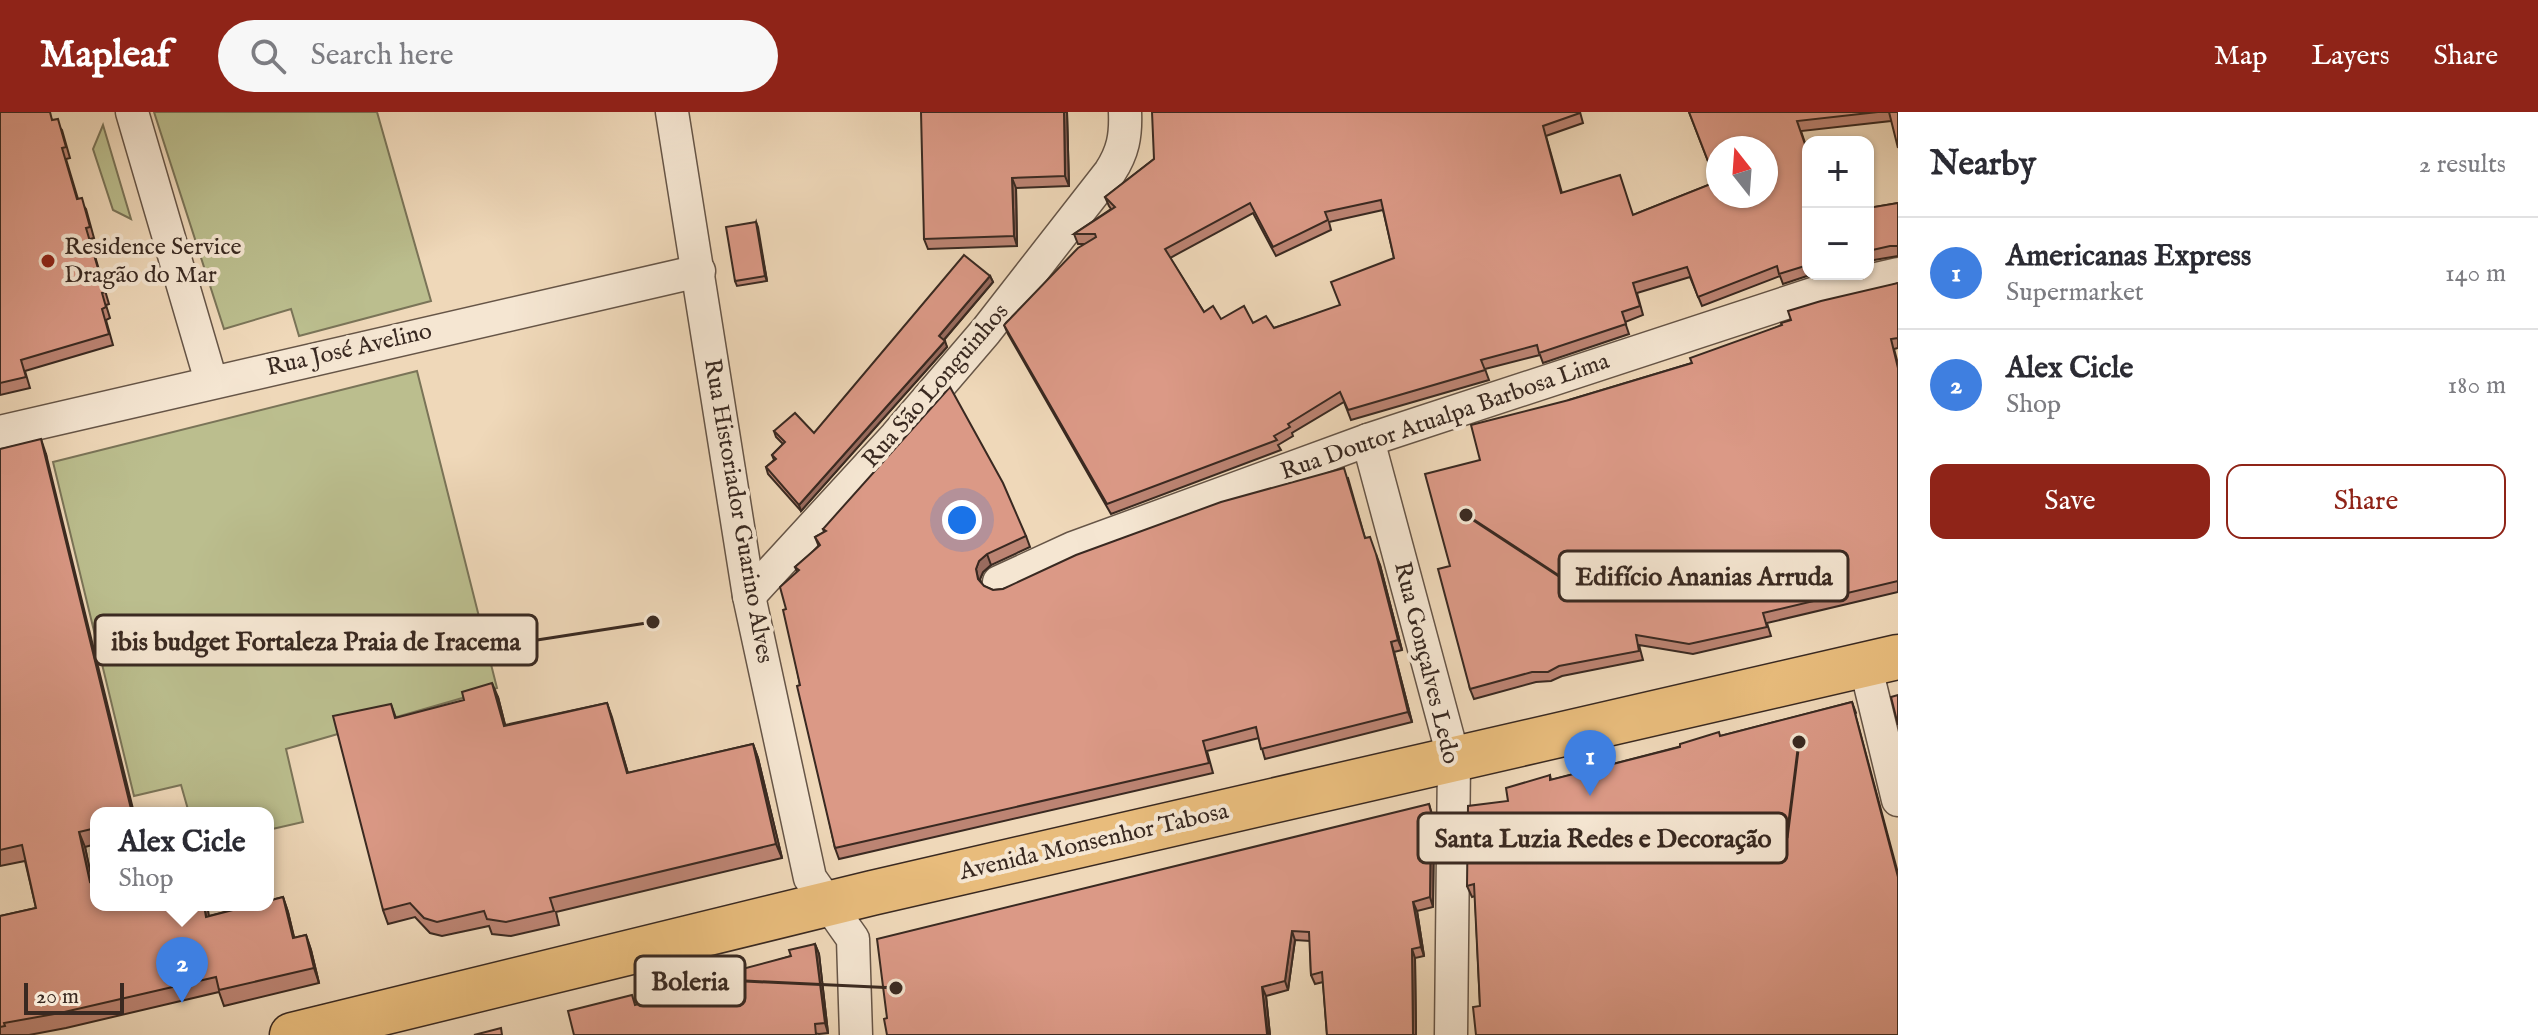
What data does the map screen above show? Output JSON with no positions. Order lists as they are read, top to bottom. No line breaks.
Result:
{"streets":{"main road":["Avenida Monsenhor Tabosa"],"street":["Rua José Avelino","Rua São Longuinhos","Rua Doutor Atualpa Barbosa Lima","Rua Historiador Guarino Alves","Rua Gonçalves Ledo"]},"crossings":[["Rua José Avelino","Rua Historiador Guarino Alves"],["Rua São Longuinhos","Rua Historiador Guarino Alves"],["Rua Doutor Atualpa Barbosa Lima","Rua Gonçalves Ledo"],["Rua Historiador Guarino Alves","Avenida Monsenhor Tabosa"],["Rua Gonçalves Ledo","Avenida Monsenhor Tabosa"]],"places":["Residence Service Dragão do Mar","Edifício Ananias Arruda","ibis budget Fortaleza Praia de Iracema","Santa Luzia Redes e Decoração","Boleria"],"scale_bar":"20 m","north":"top","page":{"header":"Mapleaf","search":"Search here","nav":["Map","Layers","Share"],"heading":["Nearby","2 results"],"map_buttons":["+","−"],"list":[{"mark":"1","name":"Americanas Express","note":"Supermarket","value":"140 m"},{"mark":"2","name":"Alex Cicle","note":"Shop","value":"180 m"}],"buttons":["Save","Share"],"pins":["1","2"],"popup":["Alex Cicle","Shop"],"scale":"20 m"}}
